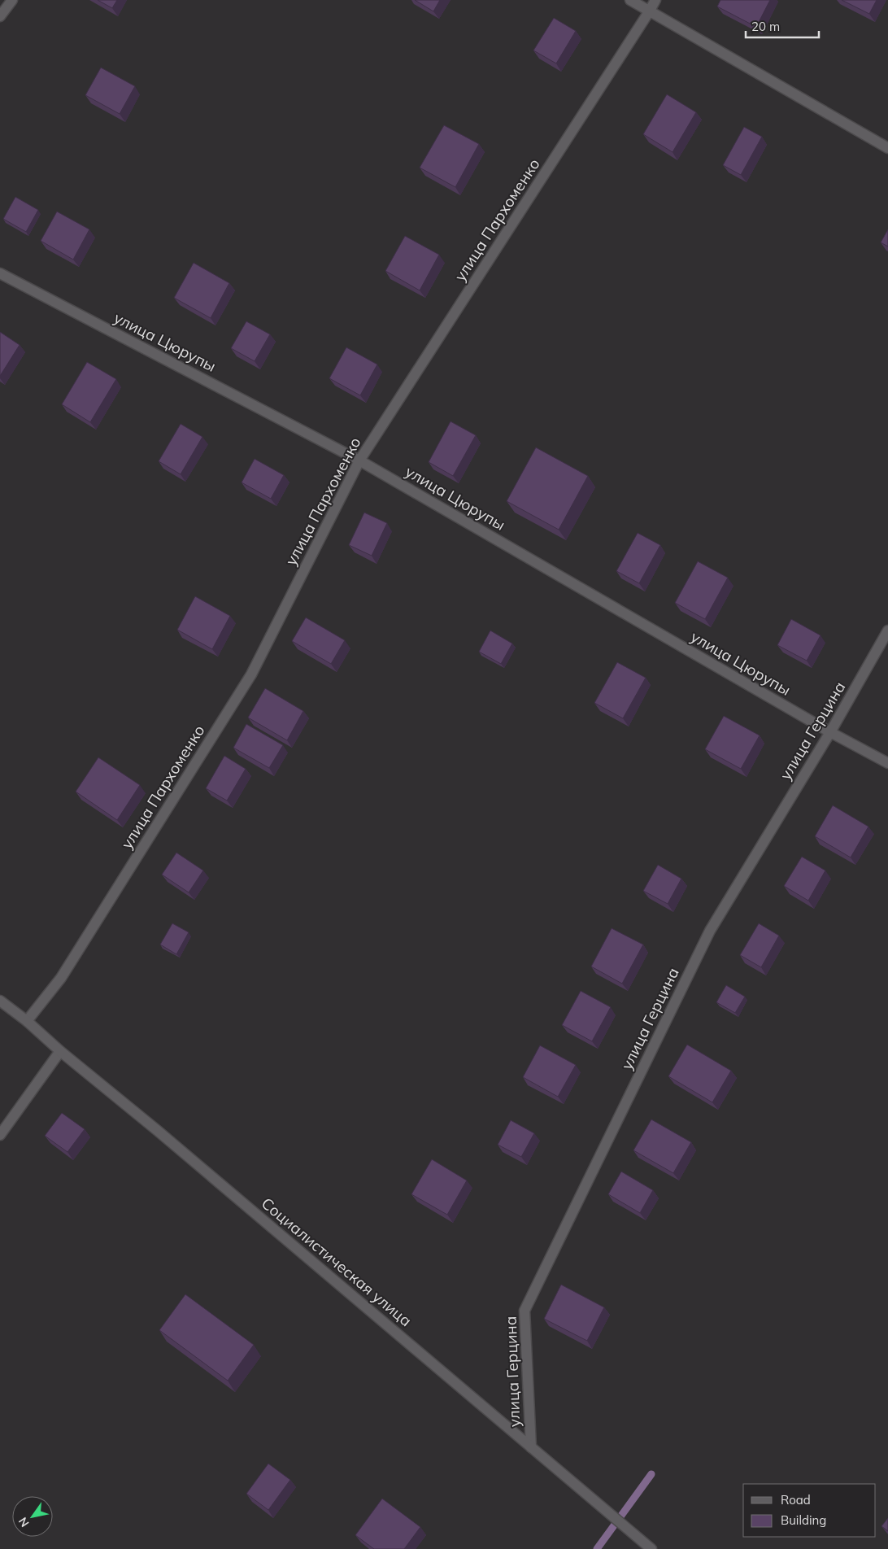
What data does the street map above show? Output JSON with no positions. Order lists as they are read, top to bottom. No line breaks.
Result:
{"streets":{"street":["улица Пархоменко","улица Цюрупы","улица Герцина","Социалистическая улица"]},"crossings":[["улица Пархоменко","улица Цюрупы"],["улица Пархоменко","Социалистическая улица"],["улица Цюрупы","улица Герцина"],["улица Герцина","Социалистическая улица"]],"legend":["Road","Building"],"scale_bar":"20 m","north":"bottom left"}
